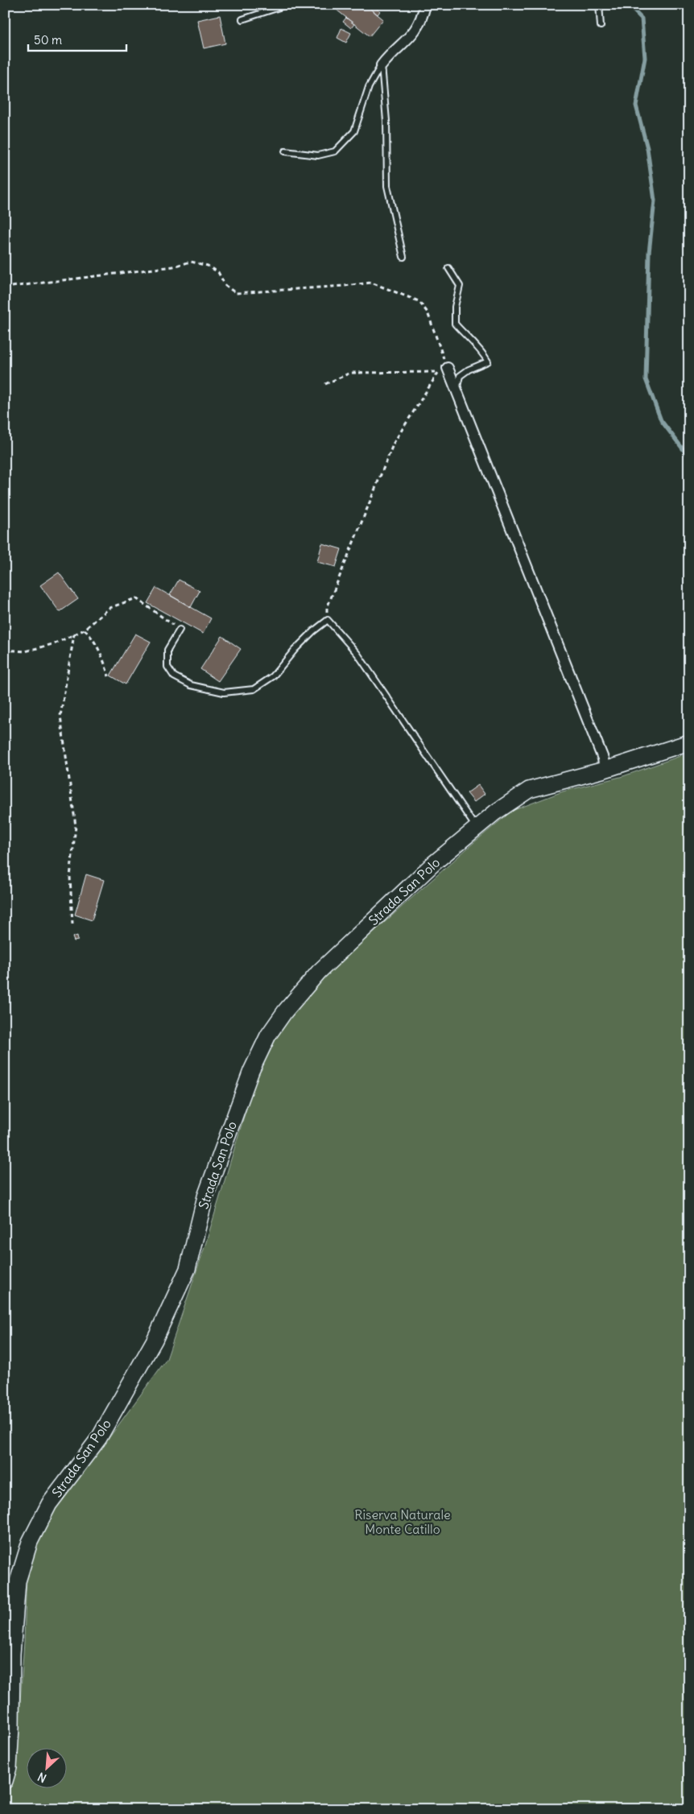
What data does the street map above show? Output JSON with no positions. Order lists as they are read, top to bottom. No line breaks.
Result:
{"streets":{"street":["Strada San Polo"]},"parks":["Riserva Naturale Monte Catillo"],"scale_bar":"50 m","north":"bottom left"}
